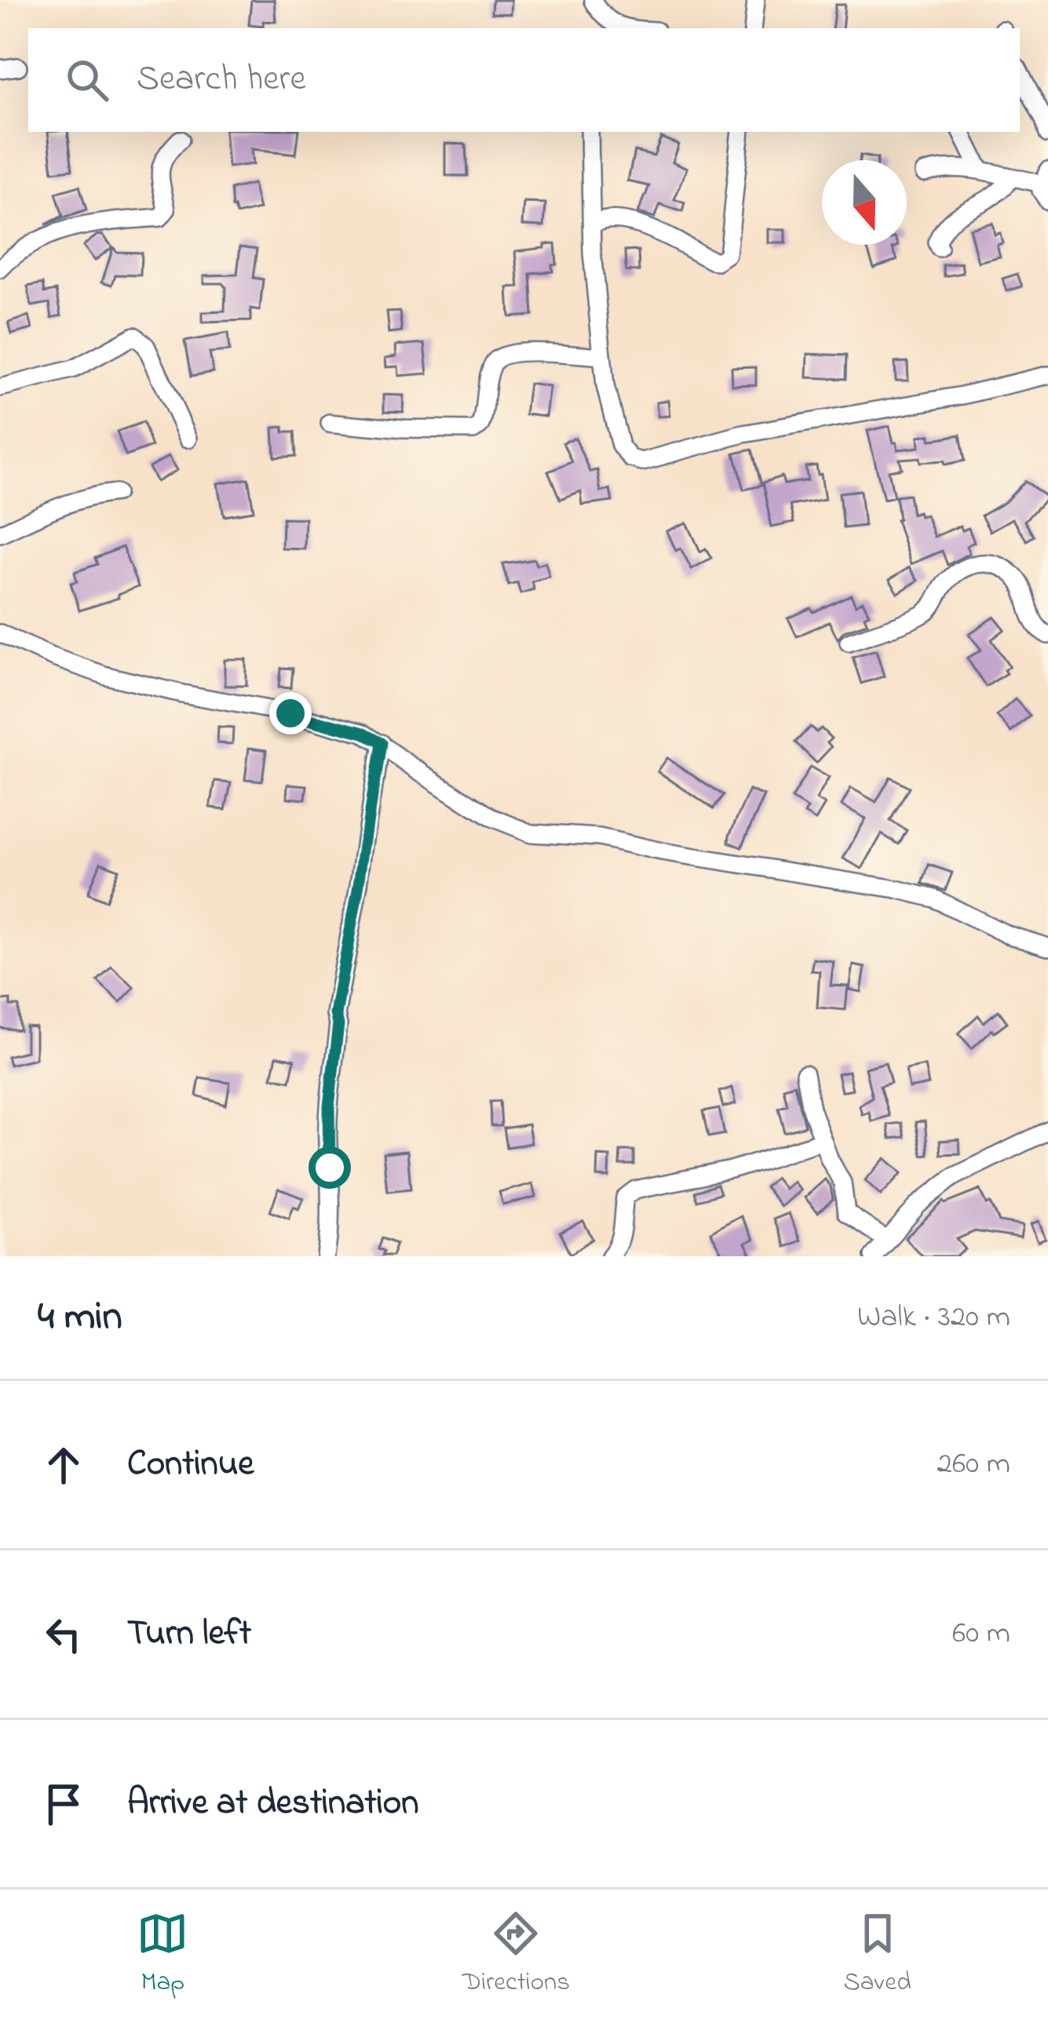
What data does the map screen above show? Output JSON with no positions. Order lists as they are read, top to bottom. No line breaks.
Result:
{"north":"bottom","page":{"search":"Search here","heading":["4 min","Walk · 320 m"],"list":[["Continue","260 m"],["Turn left","60 m"],"Arrive at destination"],"nav":["Map","Directions","Saved"]}}
